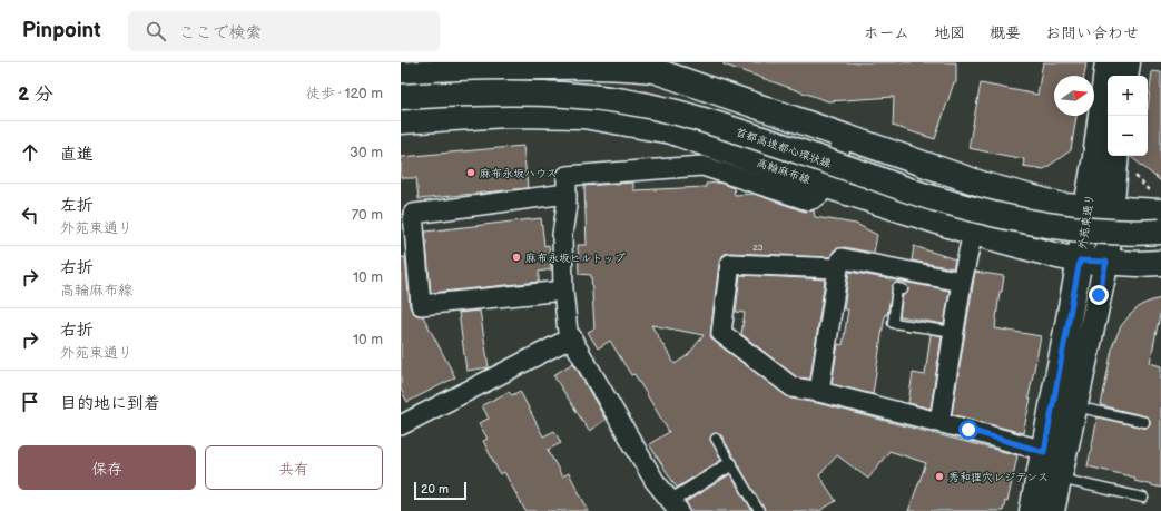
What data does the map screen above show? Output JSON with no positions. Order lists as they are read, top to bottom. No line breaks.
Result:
{"streets":{"main road":["首都高速都心環状線","高輪麻布線","外苑東通り"]},"crossings":[["高輪麻布線","外苑東通り"]],"places":["麻布永坂ハウス","麻布永坂ヒルトップ","秀和狸穴レジデンス"],"house_numbers":["23"],"scale_bar":"20 m","north":"right","page":{"header":"Pinpoint","search":"ここで検索","nav":["ホーム","地図","概要","お問い合わせ"],"heading":["2 分","徒歩 · 120 m"],"map_buttons":["+","−"],"list":[["直進","30 m"],["左折","外苑東通り","70 m"],["右折","高輪麻布線","10 m"],["右折","外苑東通り","10 m"],"目的地に到着"],"buttons":["保存","共有"],"scale":"20 m"}}
